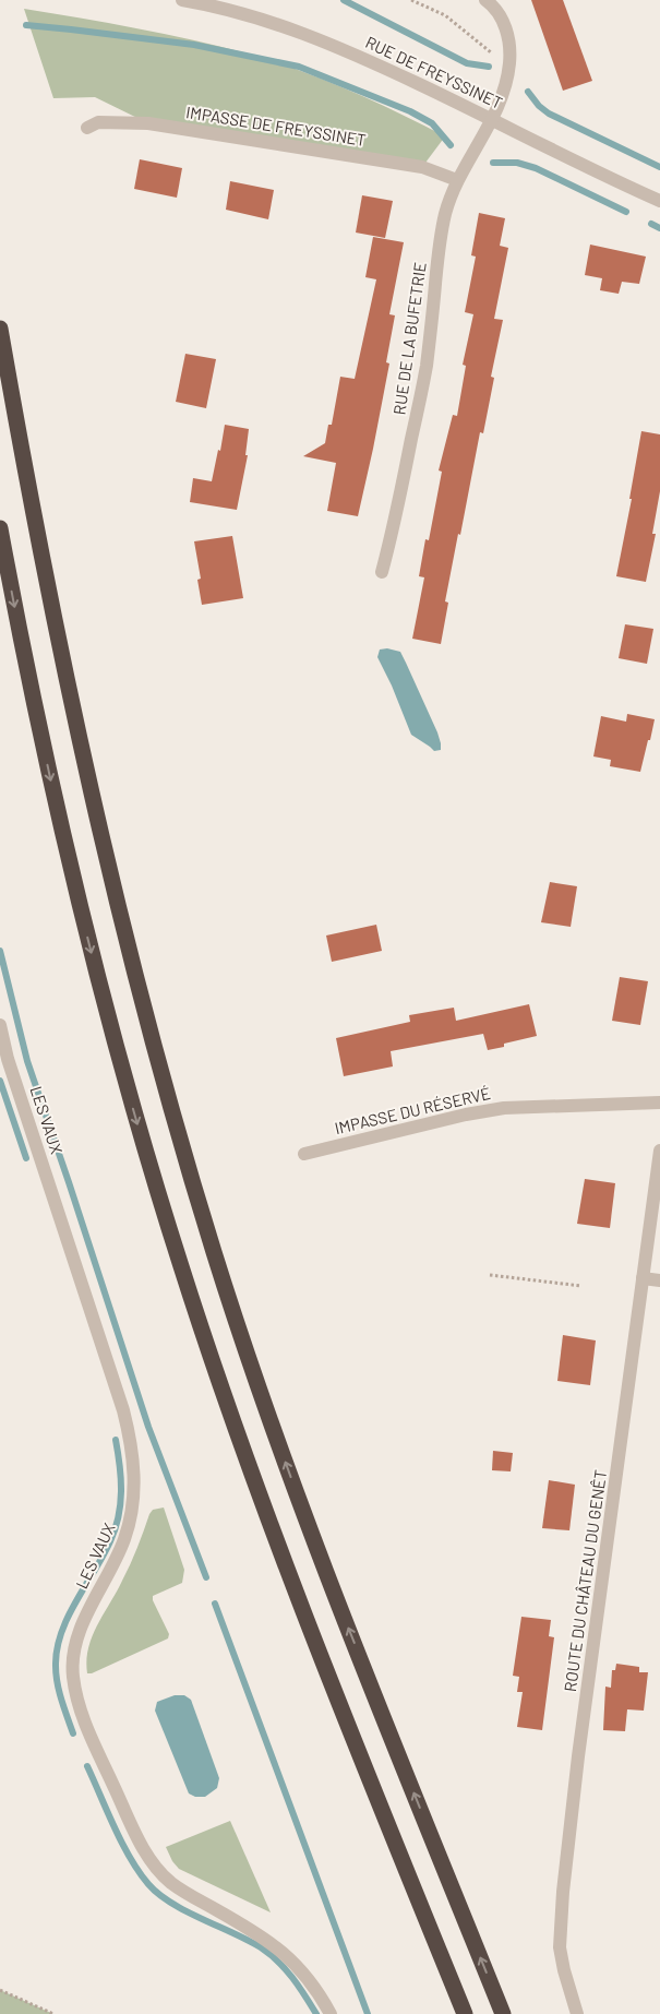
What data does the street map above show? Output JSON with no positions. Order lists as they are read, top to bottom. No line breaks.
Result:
{"streets":{"street":["RUE DE FREYSSINET","IMPASSE DE FREYSSINET","RUE DE LA BUFETRIE","IMPASSE DU RÉSERVÉ","LES VAUX","ROUTE DU CHÂTEAU DU GENÊT"]},"crossings":[["RUE DE FREYSSINET","RUE DE LA BUFETRIE"],["IMPASSE DE FREYSSINET","RUE DE LA BUFETRIE"]]}
